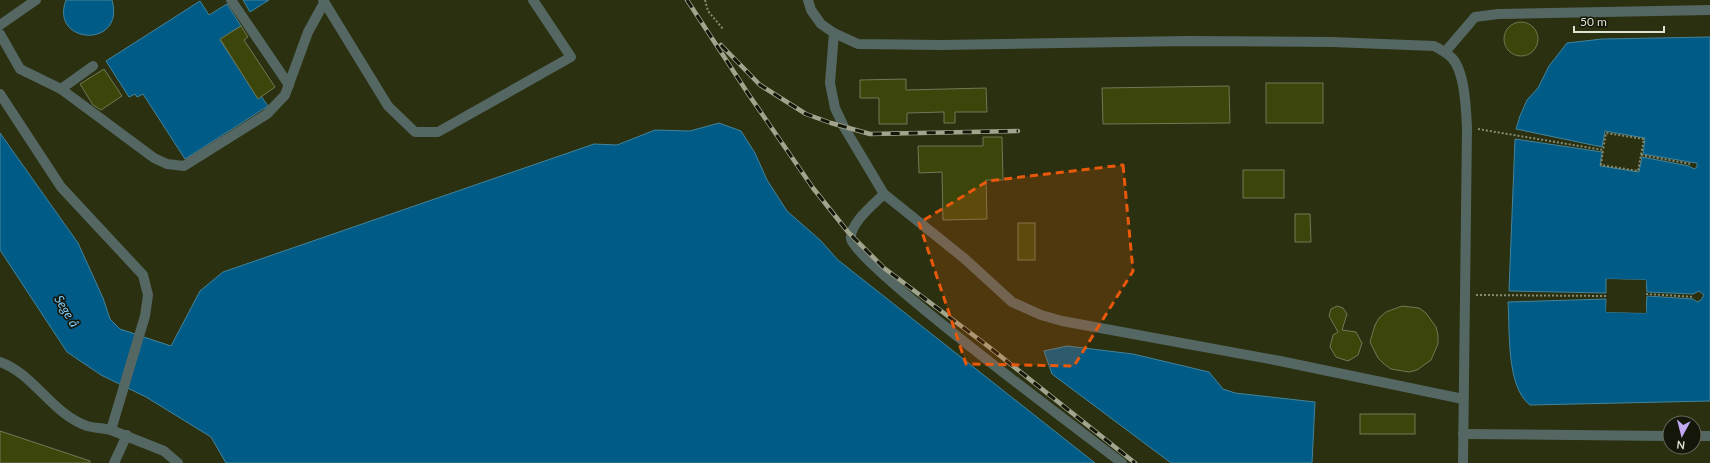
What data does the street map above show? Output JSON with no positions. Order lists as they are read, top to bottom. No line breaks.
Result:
{"water":["Sege å"],"scale_bar":"50 m","north":"bottom"}
